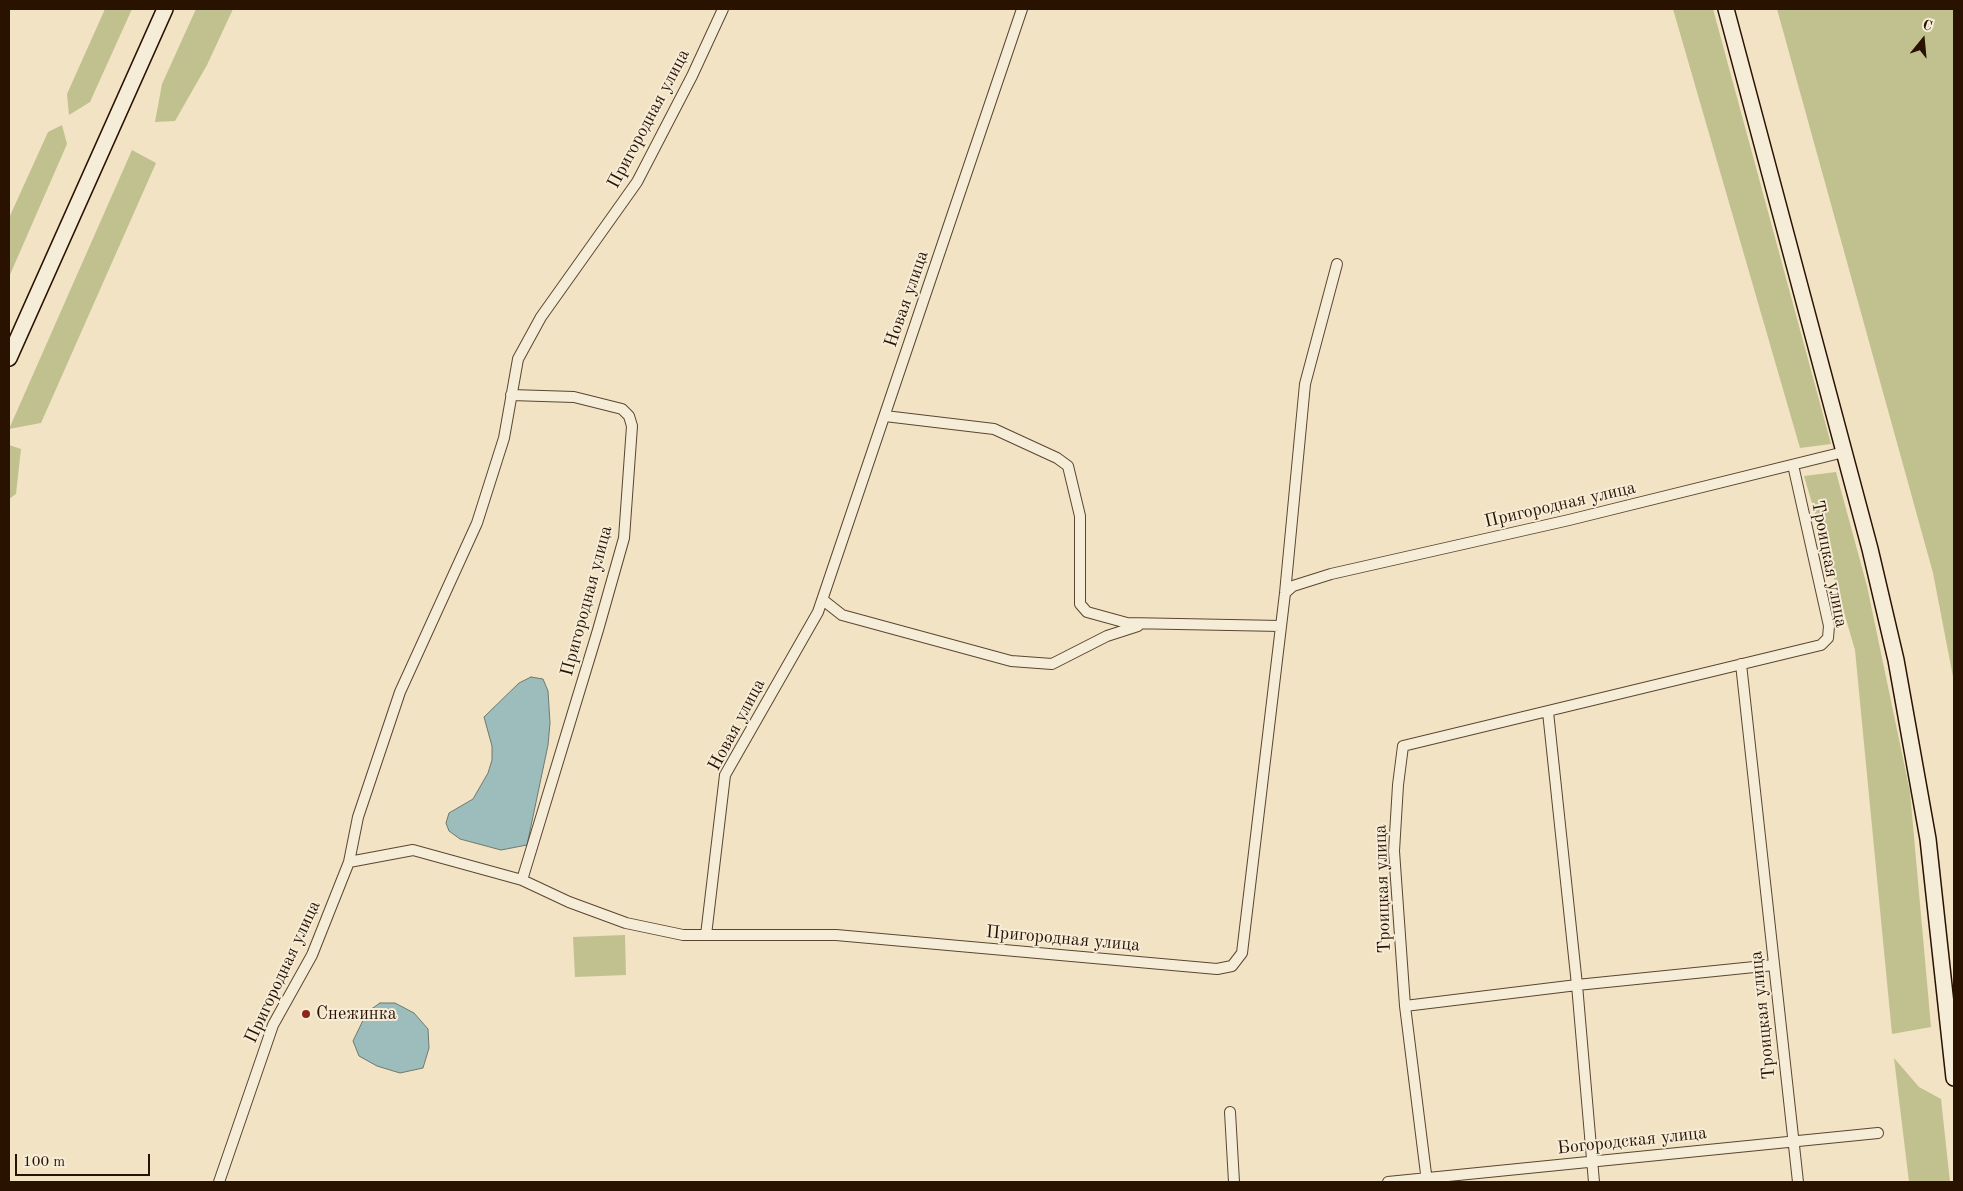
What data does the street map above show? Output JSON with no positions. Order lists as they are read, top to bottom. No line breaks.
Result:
{"streets":{"street":["Пригородная улица","Новая улица","Троицкая улица","Богородская улица"]},"crossings":[["Пригородная улица","Новая улица"],["Пригородная улица","Троицкая улица"],["Троицкая улица","Богородская улица"]],"places":["Снежинка"],"scale_bar":"100 m","north":"top"}
